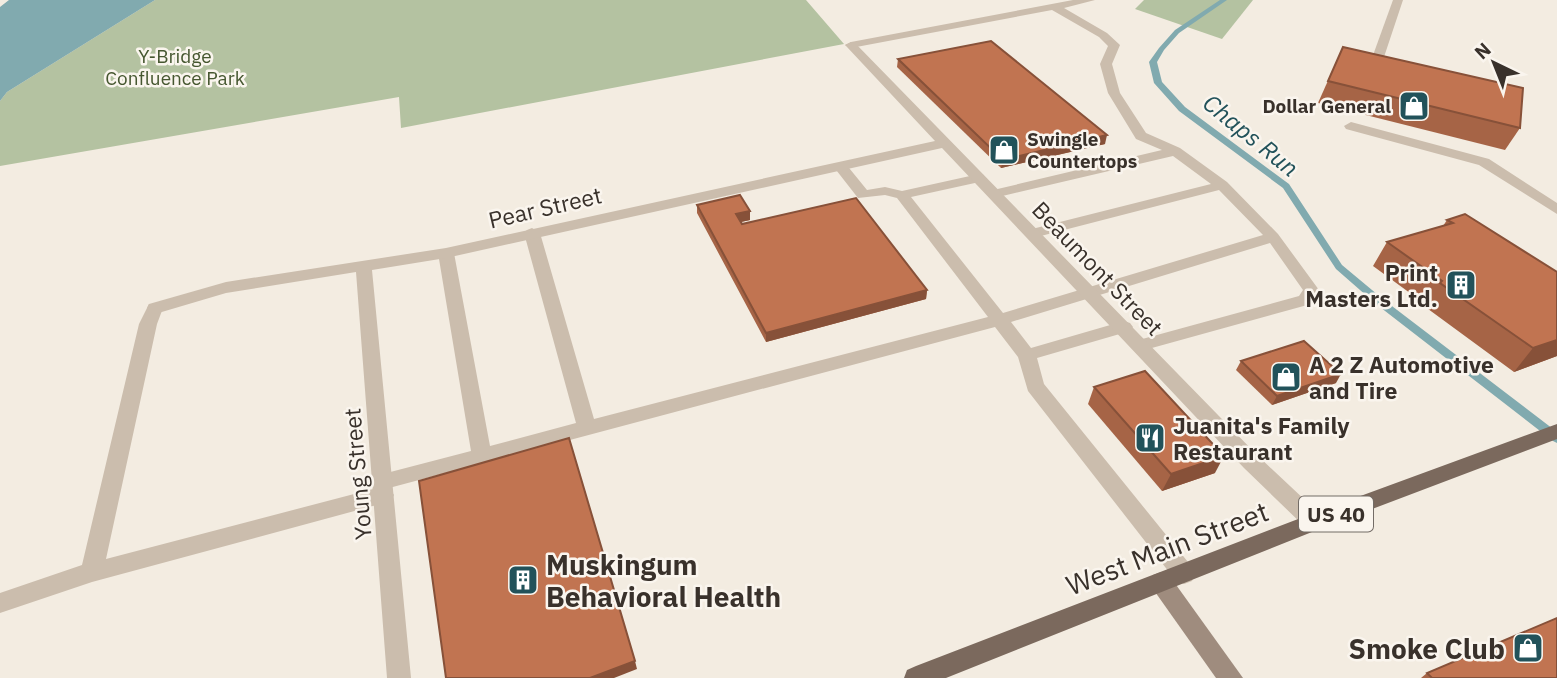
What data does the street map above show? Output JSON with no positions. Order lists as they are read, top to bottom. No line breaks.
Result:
{"streets":{"main road":["US 40","West Main Street"],"street":["Pear Street","Beaumont Street","Young Street"]},"crossings":[["Pear Street","Beaumont Street"],["Pear Street","Young Street"],["Beaumont Street","West Main Street"]],"water":["Chaps Run"],"parks":["Y-Bridge Confluence Park"],"places":{"shop":["Dollar General","Swingle Countertops","A 2 Z Automotive and Tire","Smoke Club"],"building":["Print Masters Ltd.","Muskingum Behavioral Health"],"restaurant":["Juanita's Family Restaurant"]},"north":"top left"}
